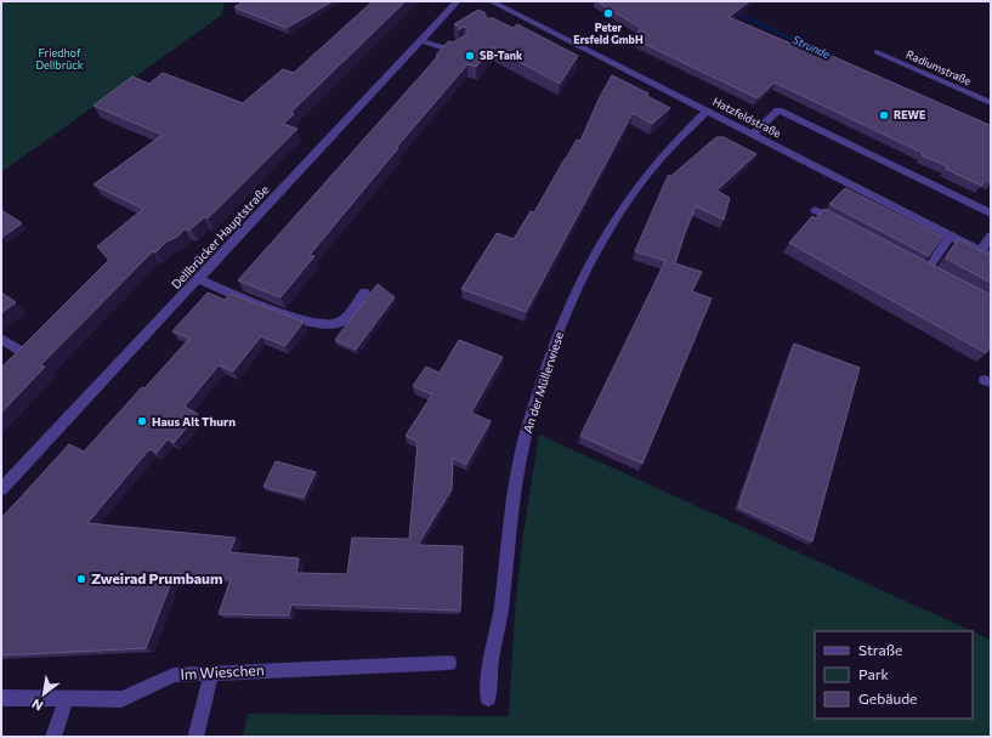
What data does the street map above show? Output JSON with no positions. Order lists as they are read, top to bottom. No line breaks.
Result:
{"streets":{"street":["Radiumstraße","Hatzfeldstraße","Dellbrücker Hauptstraße","An der Müllerwiese","Im Wieschen"]},"crossings":[["Hatzfeldstraße","An der Müllerwiese"]],"water":["Strunde"],"parks":["Friedhof Dellbrück"],"places":["Peter Ersfeld GmbH","SB-Tank","REWE","Haus Alt Thurn","Zweirad Prumbaum"],"legend":["Straße","Park","Gebäude"],"north":"bottom left"}
